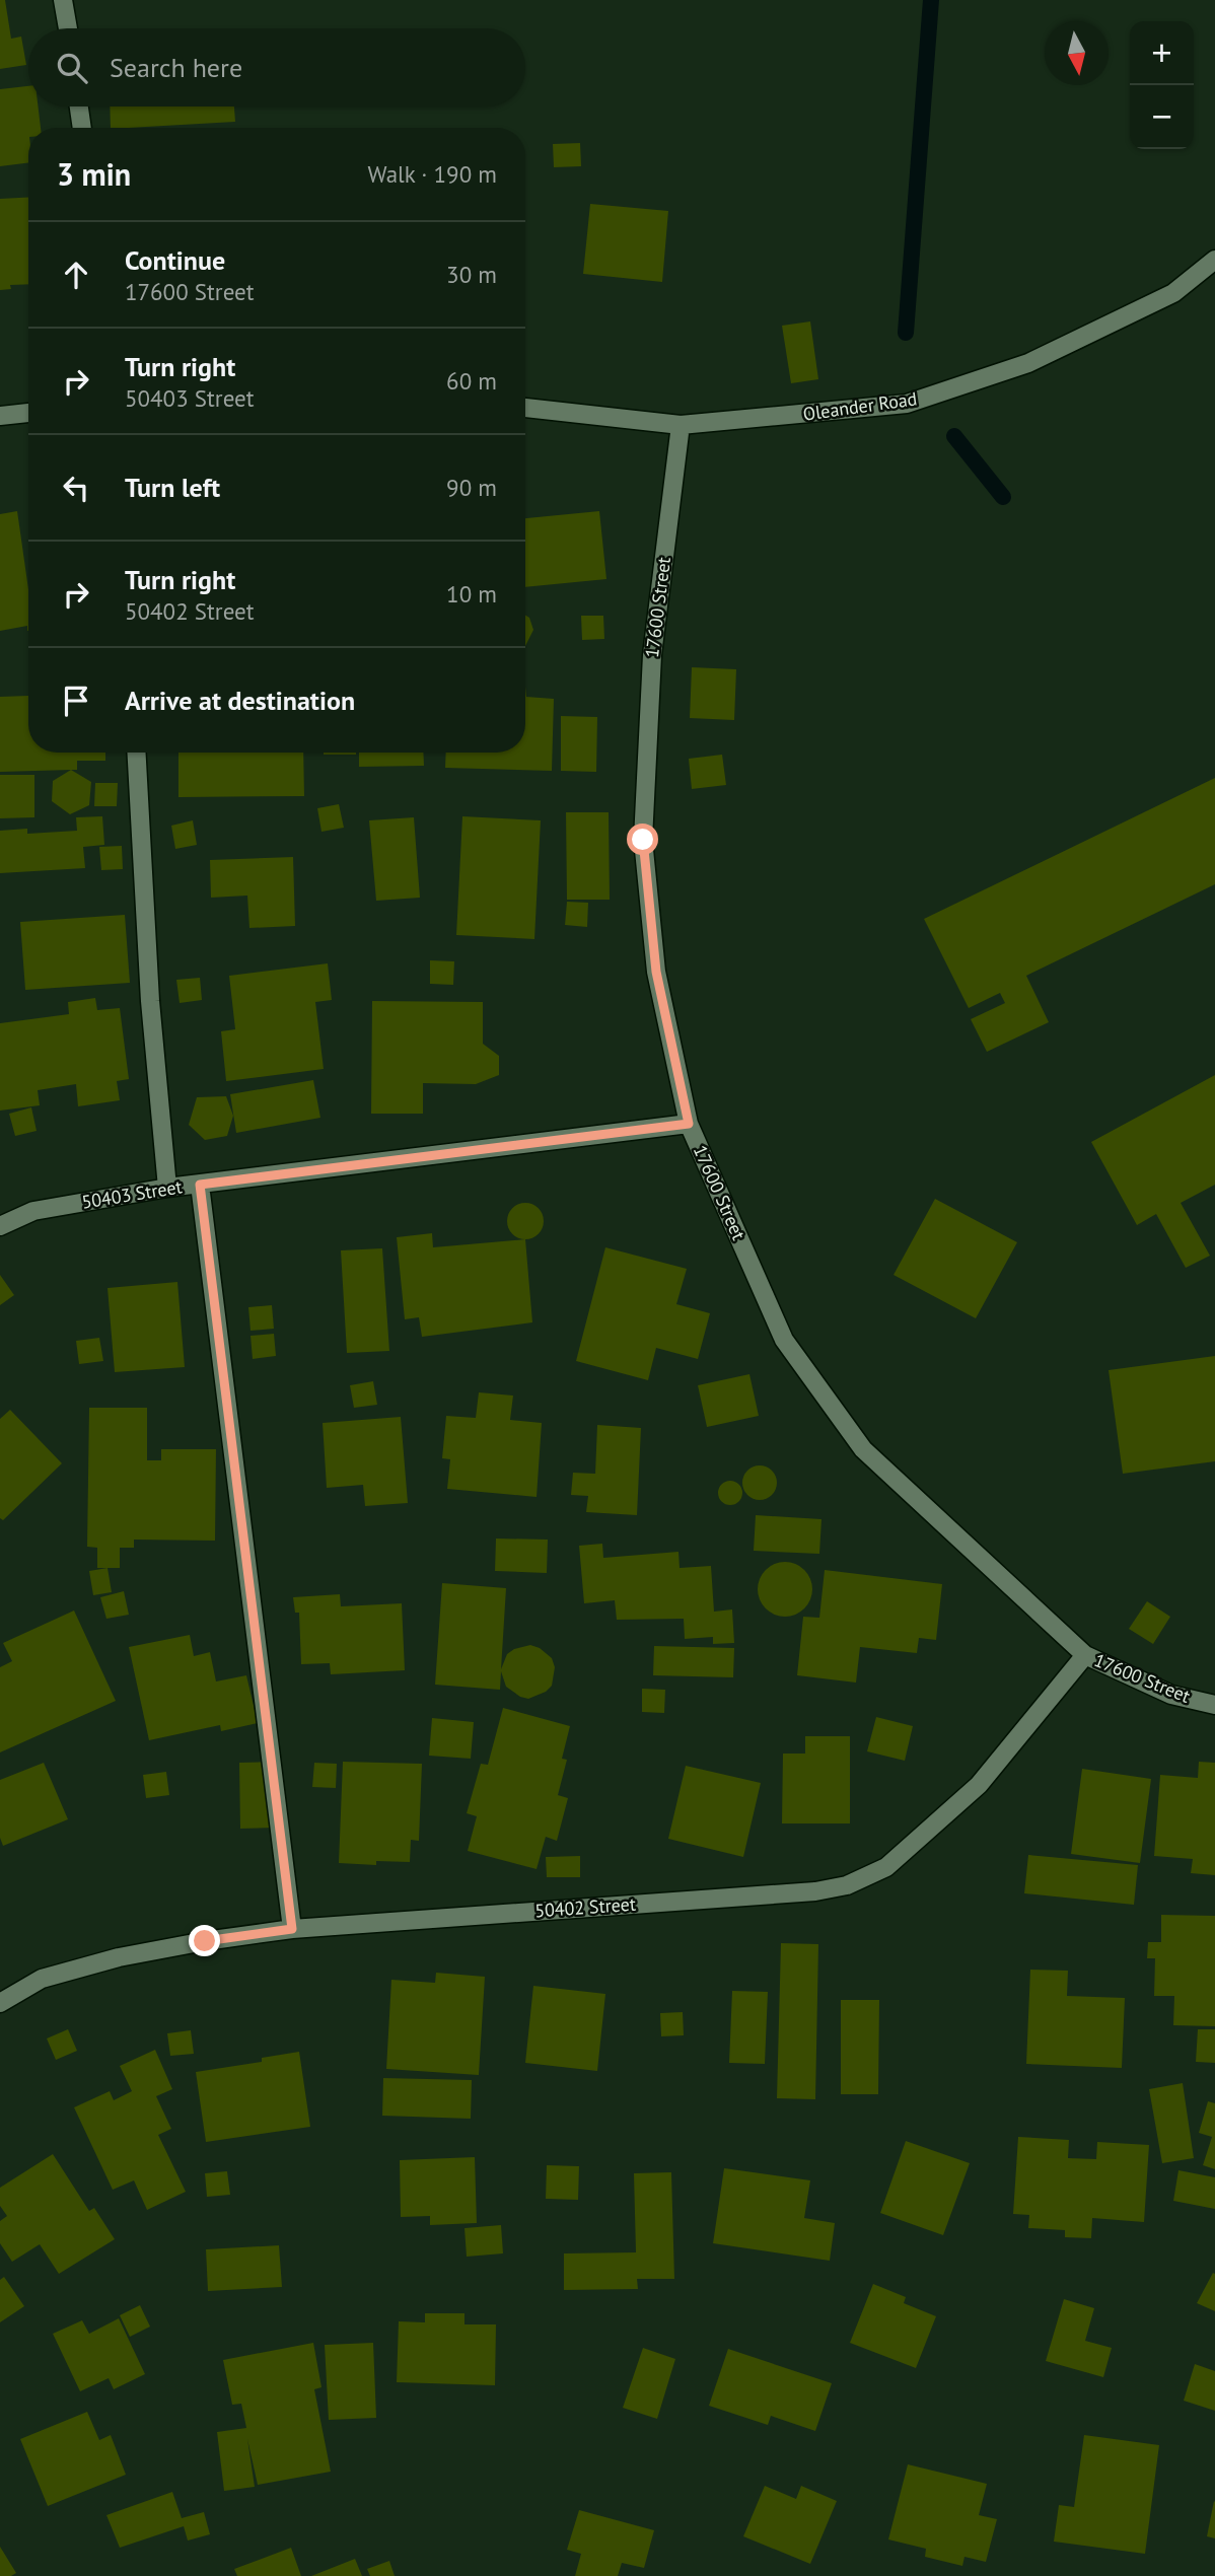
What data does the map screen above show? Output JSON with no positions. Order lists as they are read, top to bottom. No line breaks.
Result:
{"streets":{"street":["Oleander Road","17600 Street","50403 Street","50402 Street"]},"crossings":[["Oleander Road","17600 Street"],["17600 Street","50403 Street"],["17600 Street","50402 Street"]],"north":"bottom","page":{"map_buttons":["+","−"],"search":"Search here","heading":["3 min","Walk · 190 m"],"list":[["Continue","17600 Street","30 m"],["Turn right","50403 Street","60 m"],["Turn left","90 m"],["Turn right","50402 Street","10 m"],"Arrive at destination"]}}
